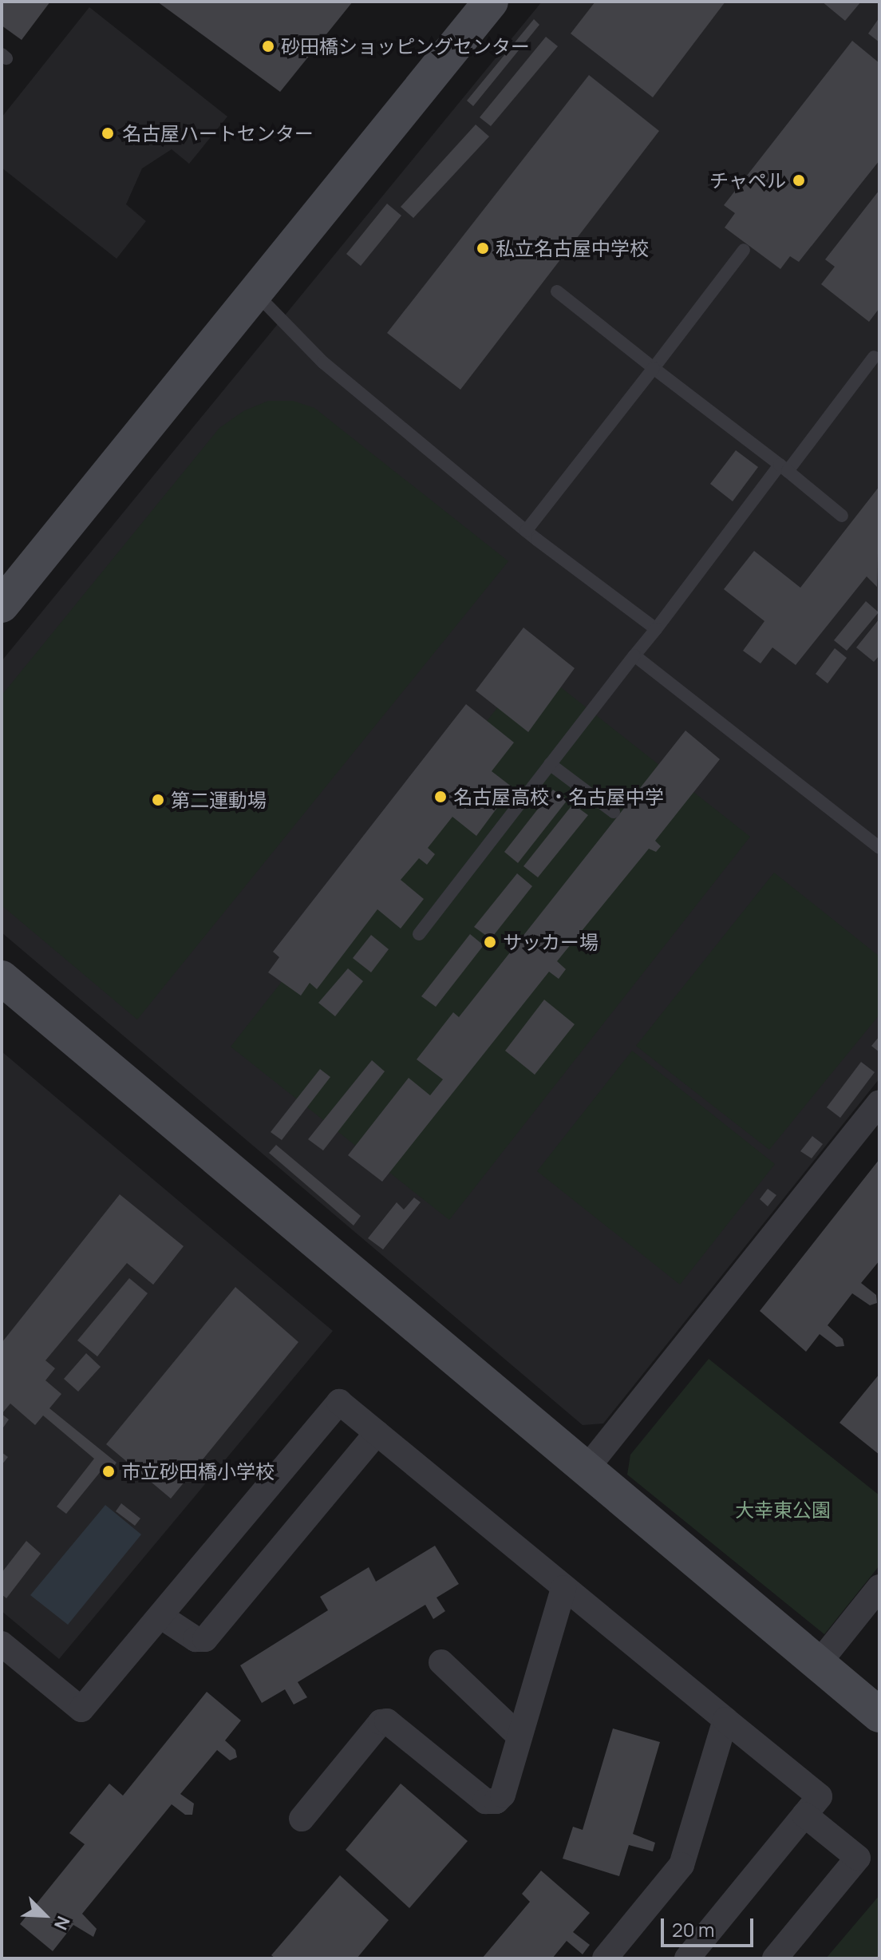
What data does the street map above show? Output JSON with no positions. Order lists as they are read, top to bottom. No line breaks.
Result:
{"parks":["大幸東公園"],"places":["砂田橋ショッピングセンター","名古屋ハートセンター","チャペル","私立名古屋中学校","名古屋高校・名古屋中学","第二運動場","サッカー場","市立砂田橋小学校"],"scale_bar":"20 m","north":"bottom right"}
